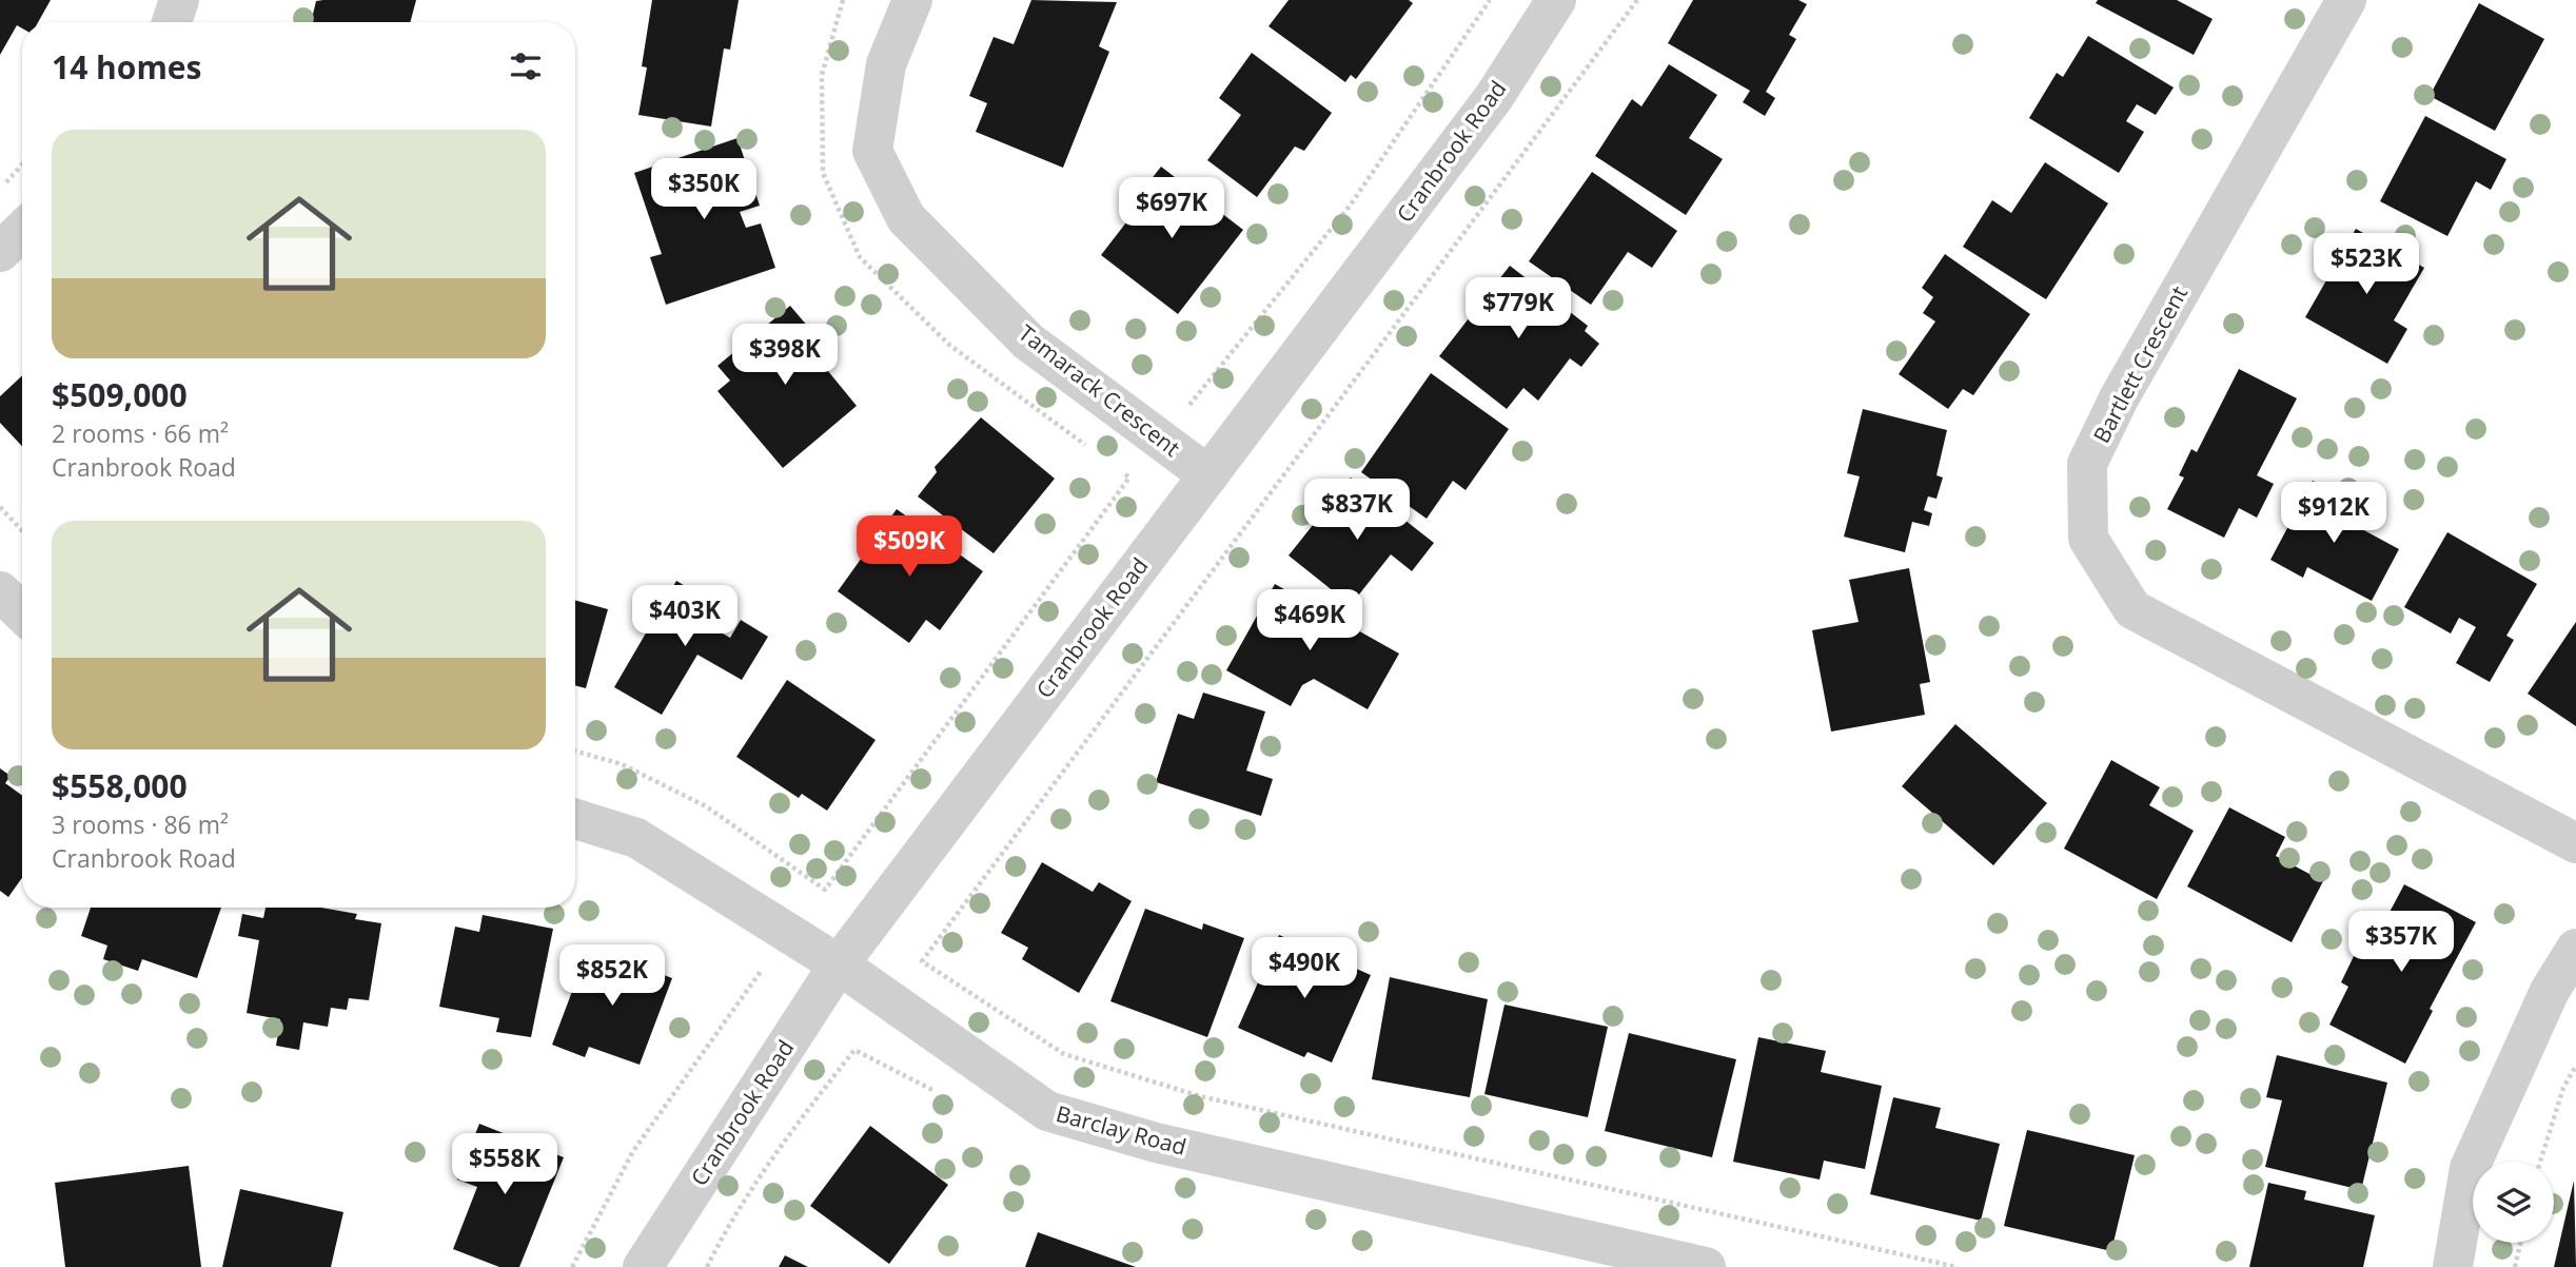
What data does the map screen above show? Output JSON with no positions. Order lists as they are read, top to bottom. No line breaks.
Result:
{"streets":{"street":["Cranbrook Road","Bartlett Crescent","Tamarack Crescent","Barclay Road"]},"crossings":[["Cranbrook Road","Tamarack Crescent"],["Cranbrook Road","Barclay Road"]],"page":{"heading":"14 homes","list":[{"name":"$509,000","note":"2 rooms · 66 m² · Cranbrook Road"},{"name":"$558,000","note":"3 rooms · 86 m² · Cranbrook Road"}],"price":["$350K","$697K","$523K","$779K","$398K","$837K","$912K","$509K","$403K","$469K","$357K","$490K","$852K","$558K"]}}
